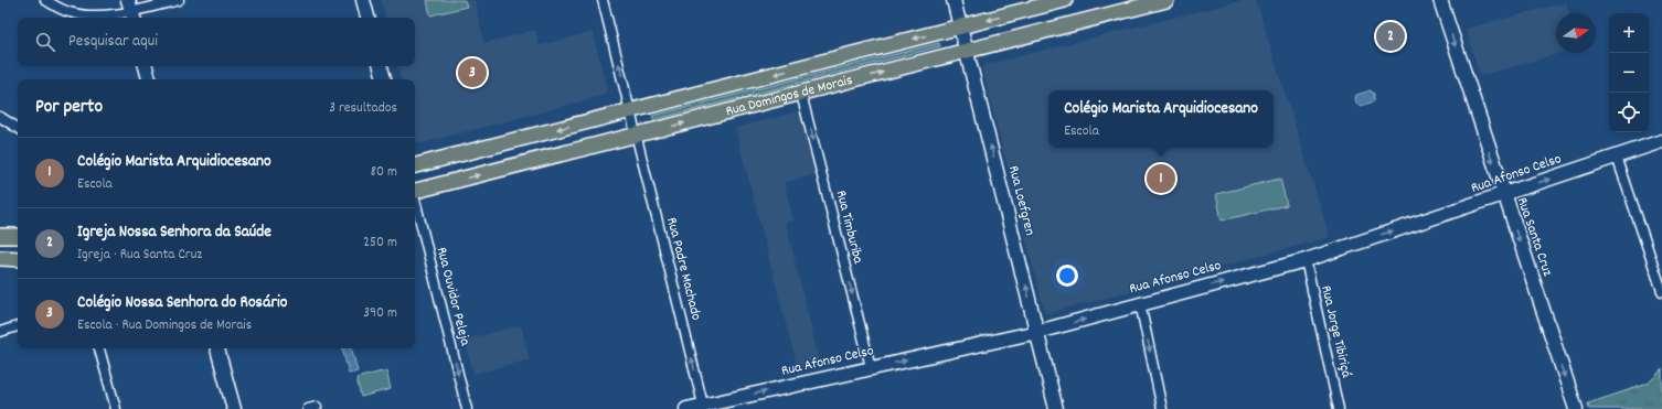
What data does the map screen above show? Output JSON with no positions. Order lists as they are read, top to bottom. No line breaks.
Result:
{"streets":{"main road":["Rua Domingos de Morais"],"street":["Rua Afonso Celso","Rua Loefgren","Rua Timburiba","Rua Santa Cruz","Rua Padre Machado","Rua Ouvidor Peleja","Rua Jorge Tibiriçá"]},"crossings":[["Rua Domingos de Morais","Rua Loefgren"],["Rua Domingos de Morais","Rua Timburiba"],["Rua Domingos de Morais","Rua Padre Machado"],["Rua Afonso Celso","Rua Loefgren"],["Rua Afonso Celso","Rua Timburiba"],["Rua Afonso Celso","Rua Santa Cruz"],["Rua Afonso Celso","Rua Padre Machado"],["Rua Afonso Celso","Rua Jorge Tibiriçá"]],"one_way":["Rua Afonso Celso","Rua Loefgren","Rua Timburiba","Rua Santa Cruz","Rua Padre Machado","Rua Ouvidor Peleja"],"north":"right","page":{"map_buttons":["+","−"],"search":"Pesquisar aqui","pins":["2","3","1"],"heading":["Por perto","3 resultados"],"popup":["Colégio Marista Arquidiocesano","Escola"],"list":[{"mark":"1","name":"Colégio Marista Arquidiocesano","note":"Escola","value":"80 m"},{"mark":"2","name":"Igreja Nossa Senhora da Saúde","note":"Igreja · Rua Santa Cruz","value":"250 m"},{"mark":"3","name":"Colégio Nossa Senhora do Rosário","note":"Escola · Rua Domingos de Morais","value":"390 m"}]}}
